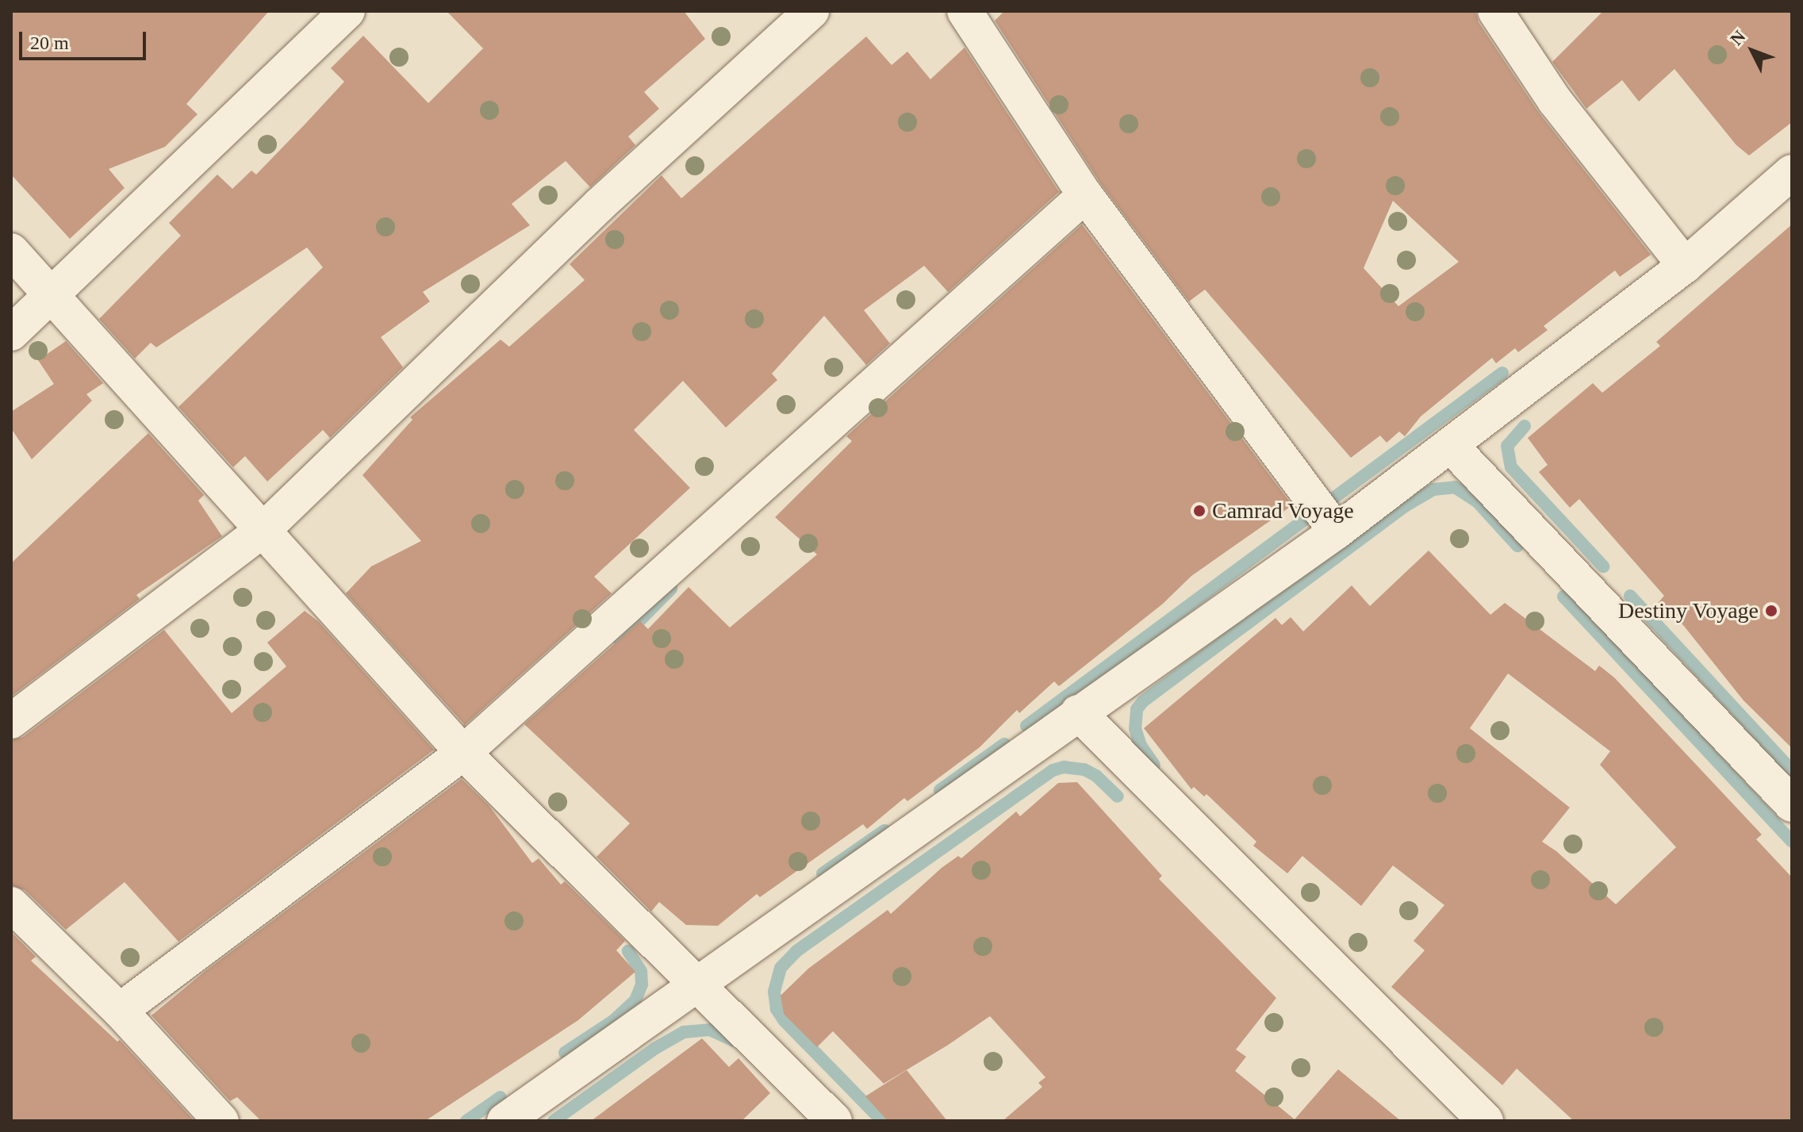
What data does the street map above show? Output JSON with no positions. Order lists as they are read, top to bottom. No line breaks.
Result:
{"places":["Camrad Voyage","Destiny Voyage"],"scale_bar":"20 m","north":"top left"}
